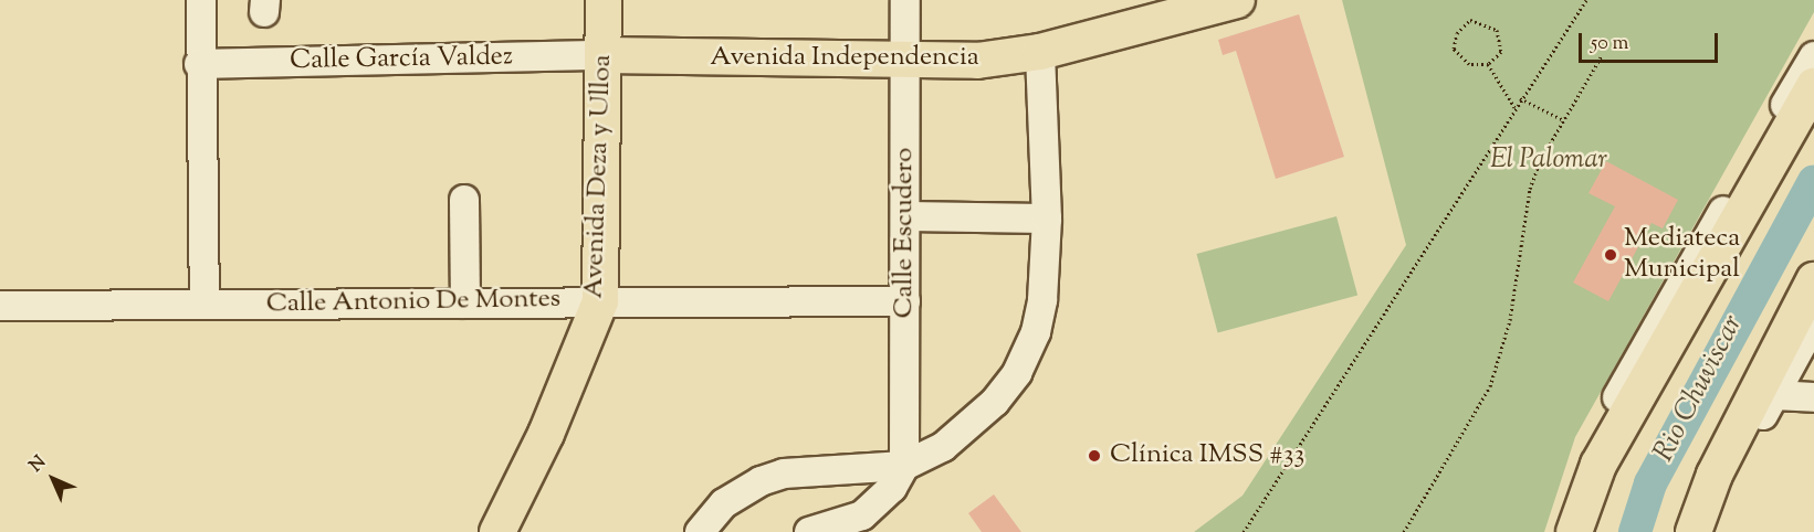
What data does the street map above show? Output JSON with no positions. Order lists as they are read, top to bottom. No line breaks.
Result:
{"streets":{"main road":["Avenida Independencia","Avenida Deza y Ulloa"],"street":["Calle García Valdez","Calle Escudero","Calle Antonio De Montes"]},"crossings":[["Avenida Independencia","Calle García Valdez"],["Avenida Independencia","Avenida Deza y Ulloa"],["Avenida Independencia","Calle Escudero"],["Calle García Valdez","Avenida Deza y Ulloa"],["Avenida Deza y Ulloa","Calle Antonio De Montes"],["Calle Escudero","Calle Antonio De Montes"]],"water":["Rio Chuviscar"],"parks":["El Palomar"],"places":["Mediateca Municipal","Clínica IMSS #33"],"scale_bar":"50 m","north":"top left"}
